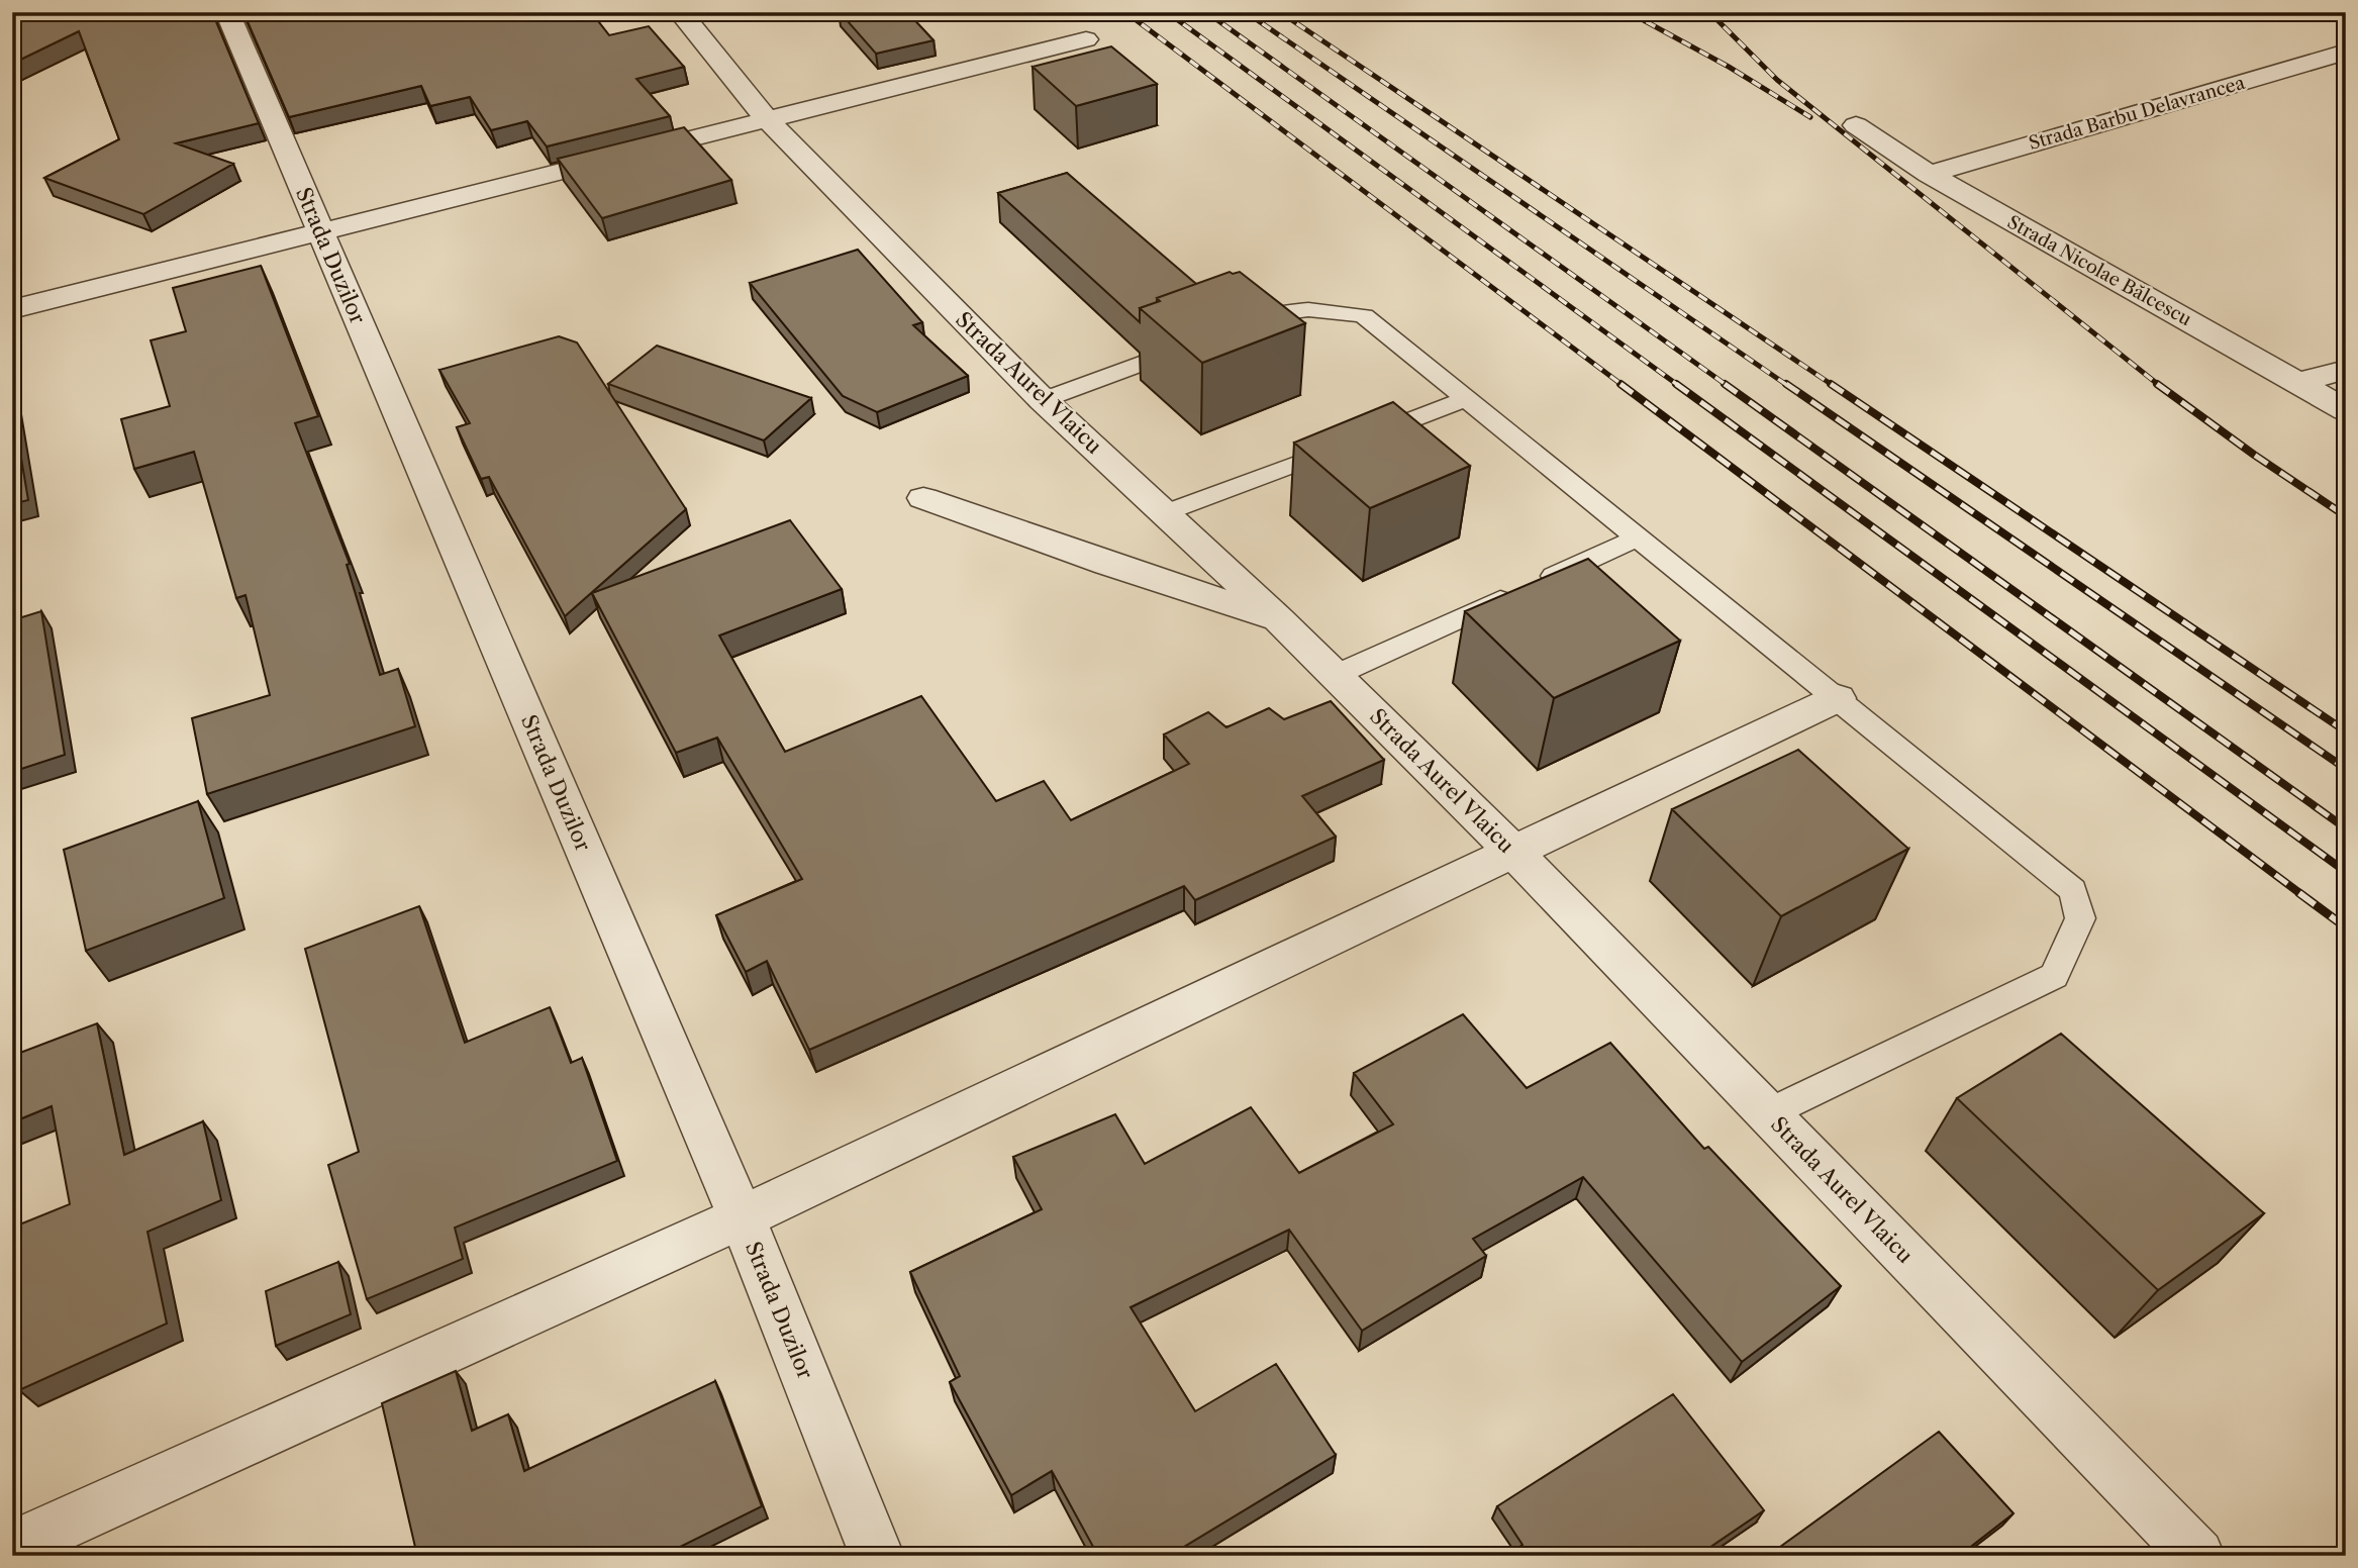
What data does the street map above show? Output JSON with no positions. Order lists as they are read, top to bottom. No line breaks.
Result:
{"streets":{"street":["Strada Barbu Delavrancea","Strada Duzilor","Strada Nicolae Bălcescu","Strada Aurel Vlaicu"]},"crossings":[["Strada Barbu Delavrancea","Strada Nicolae Bălcescu"]]}
